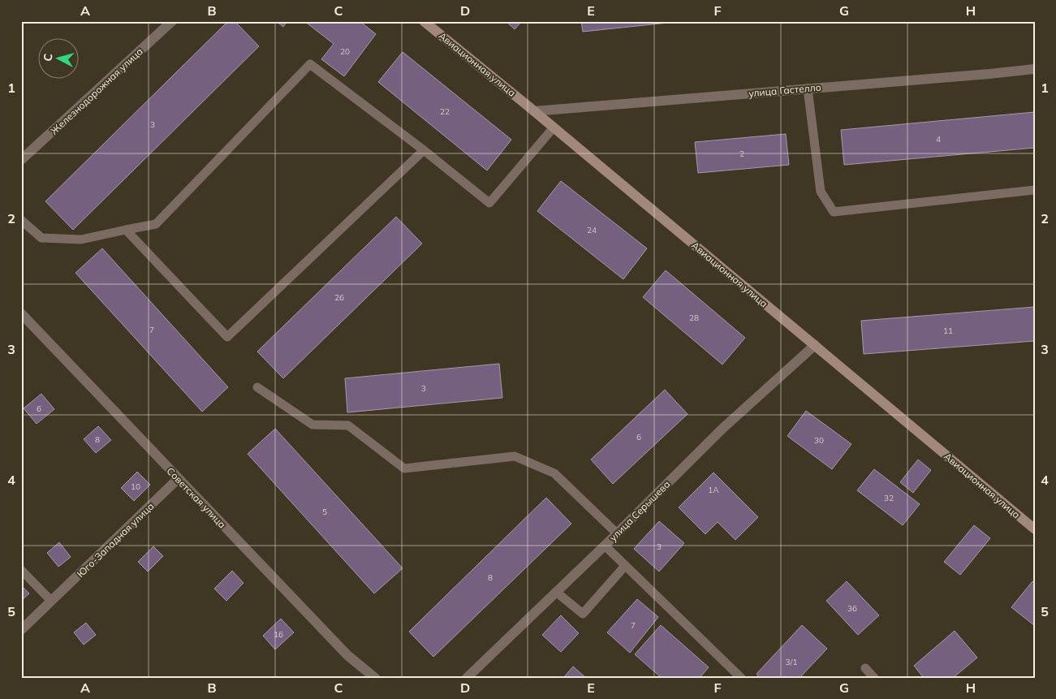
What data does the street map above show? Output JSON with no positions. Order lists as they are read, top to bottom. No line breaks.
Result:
{"streets":{"street":["Авиационная улица","улица Гастелло","Железнодорожная улица","Советская улица","улица Серышева","Юго-Западная улица"]},"crossings":[["Авиационная улица","улица Гастелло"],["Авиационная улица","улица Серышева"],["Советская улица","Юго-Западная улица"]],"house_numbers":["20","22","3","4","2","24","26","28","7","11","3","6","6","8","30","10","1А","32","5","3","8","36","7","16","3/1"],"north":"left","grid":{"columns":["A","B","C","D","E","F","G","H"],"rows":["1","2","3","4","5"]}}
